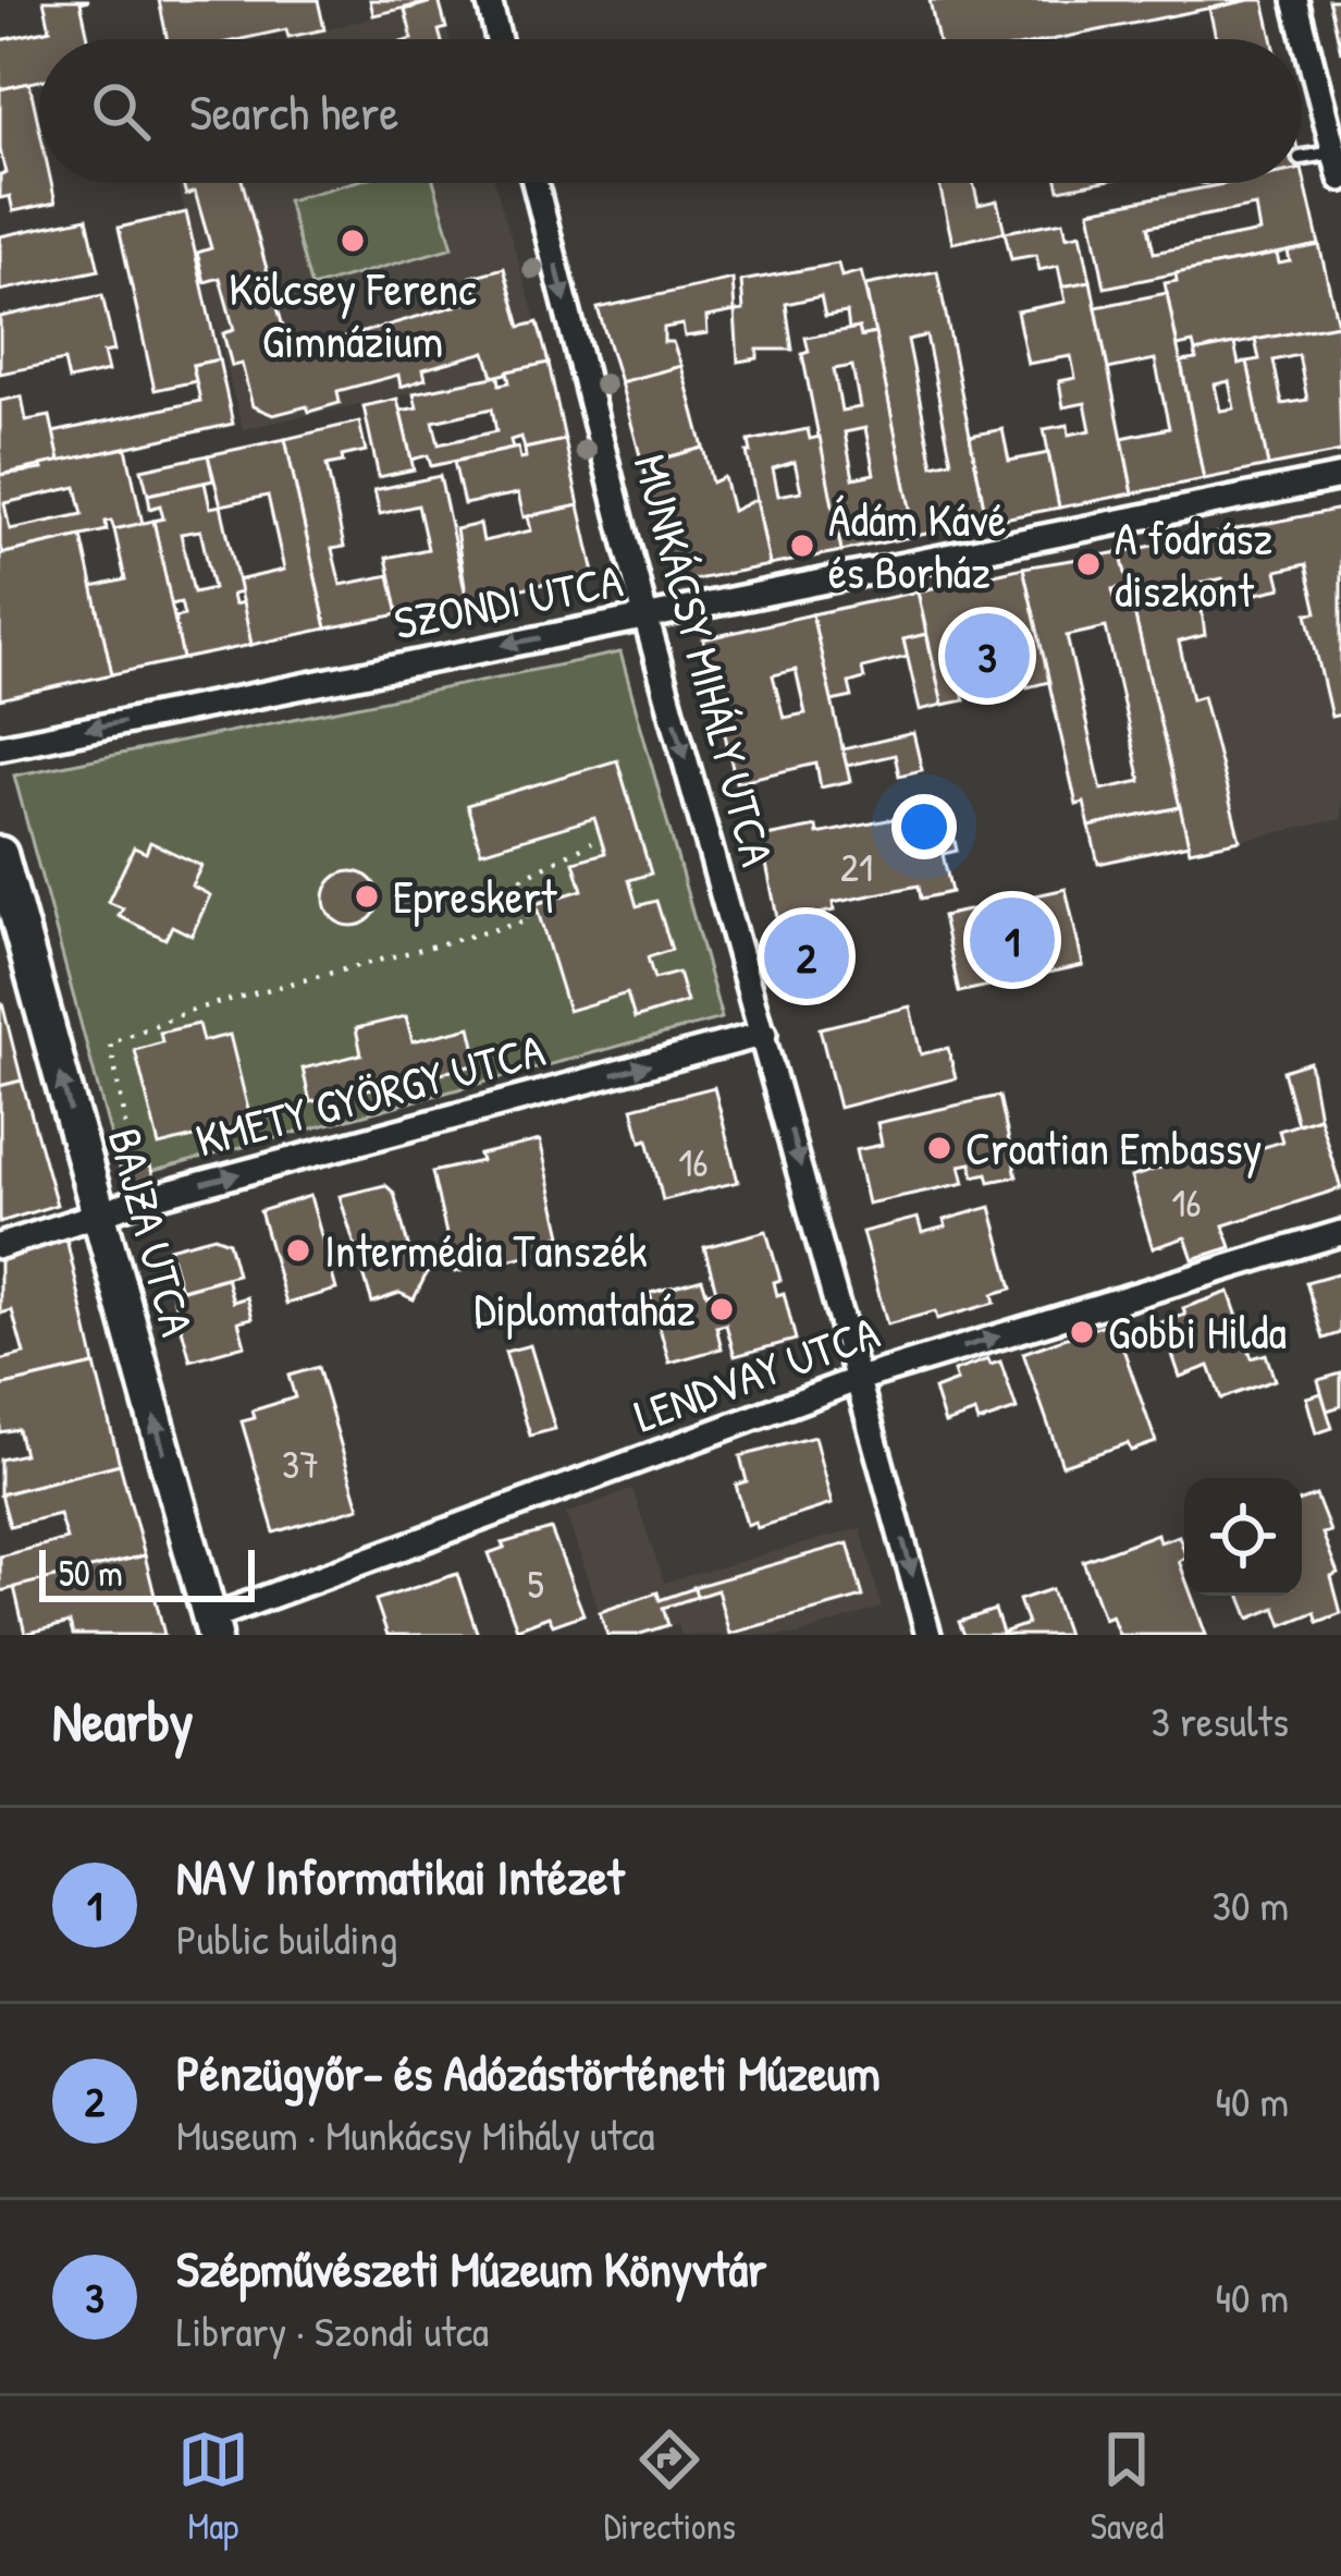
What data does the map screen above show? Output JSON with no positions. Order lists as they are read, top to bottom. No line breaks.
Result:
{"streets":{"street":["SZONDI UTCA","MUNKÁCSY MIHÁLY UTCA","KMETY GYÖRGY UTCA","BAJZA UTCA","LENDVAY UTCA"]},"crossings":[["SZONDI UTCA","MUNKÁCSY MIHÁLY UTCA"],["MUNKÁCSY MIHÁLY UTCA","KMETY GYÖRGY UTCA"],["MUNKÁCSY MIHÁLY UTCA","LENDVAY UTCA"],["KMETY GYÖRGY UTCA","BAJZA UTCA"],["BAJZA UTCA","LENDVAY UTCA"]],"one_way":["SZONDI UTCA","MUNKÁCSY MIHÁLY UTCA","KMETY GYÖRGY UTCA","BAJZA UTCA","LENDVAY UTCA"],"places":["Kölcsey Ferenc Gimnázium","Ádám Kávé és Borház","A fodrász diszkont","Epreskert","Croatian Embassy","Intermédia Tanszék","Diplomataház","Gobbi Hilda"],"house_numbers":["21","16","16","37","5"],"scale_bar":"50 m","page":{"search":"Search here","pins":["3","1","2"],"scale":"50 m","heading":["Nearby","3 results"],"list":[{"mark":"1","name":"NAV Informatikai Intézet","note":"Public building","value":"30 m"},{"mark":"2","name":"Pénzügyőr- és Adózástörténeti Múzeum","note":"Museum · Munkácsy Mihály utca","value":"40 m"},{"mark":"3","name":"Szépművészeti Múzeum Könyvtár","note":"Library · Szondi utca","value":"40 m"}],"nav":["Map","Directions","Saved"]}}
